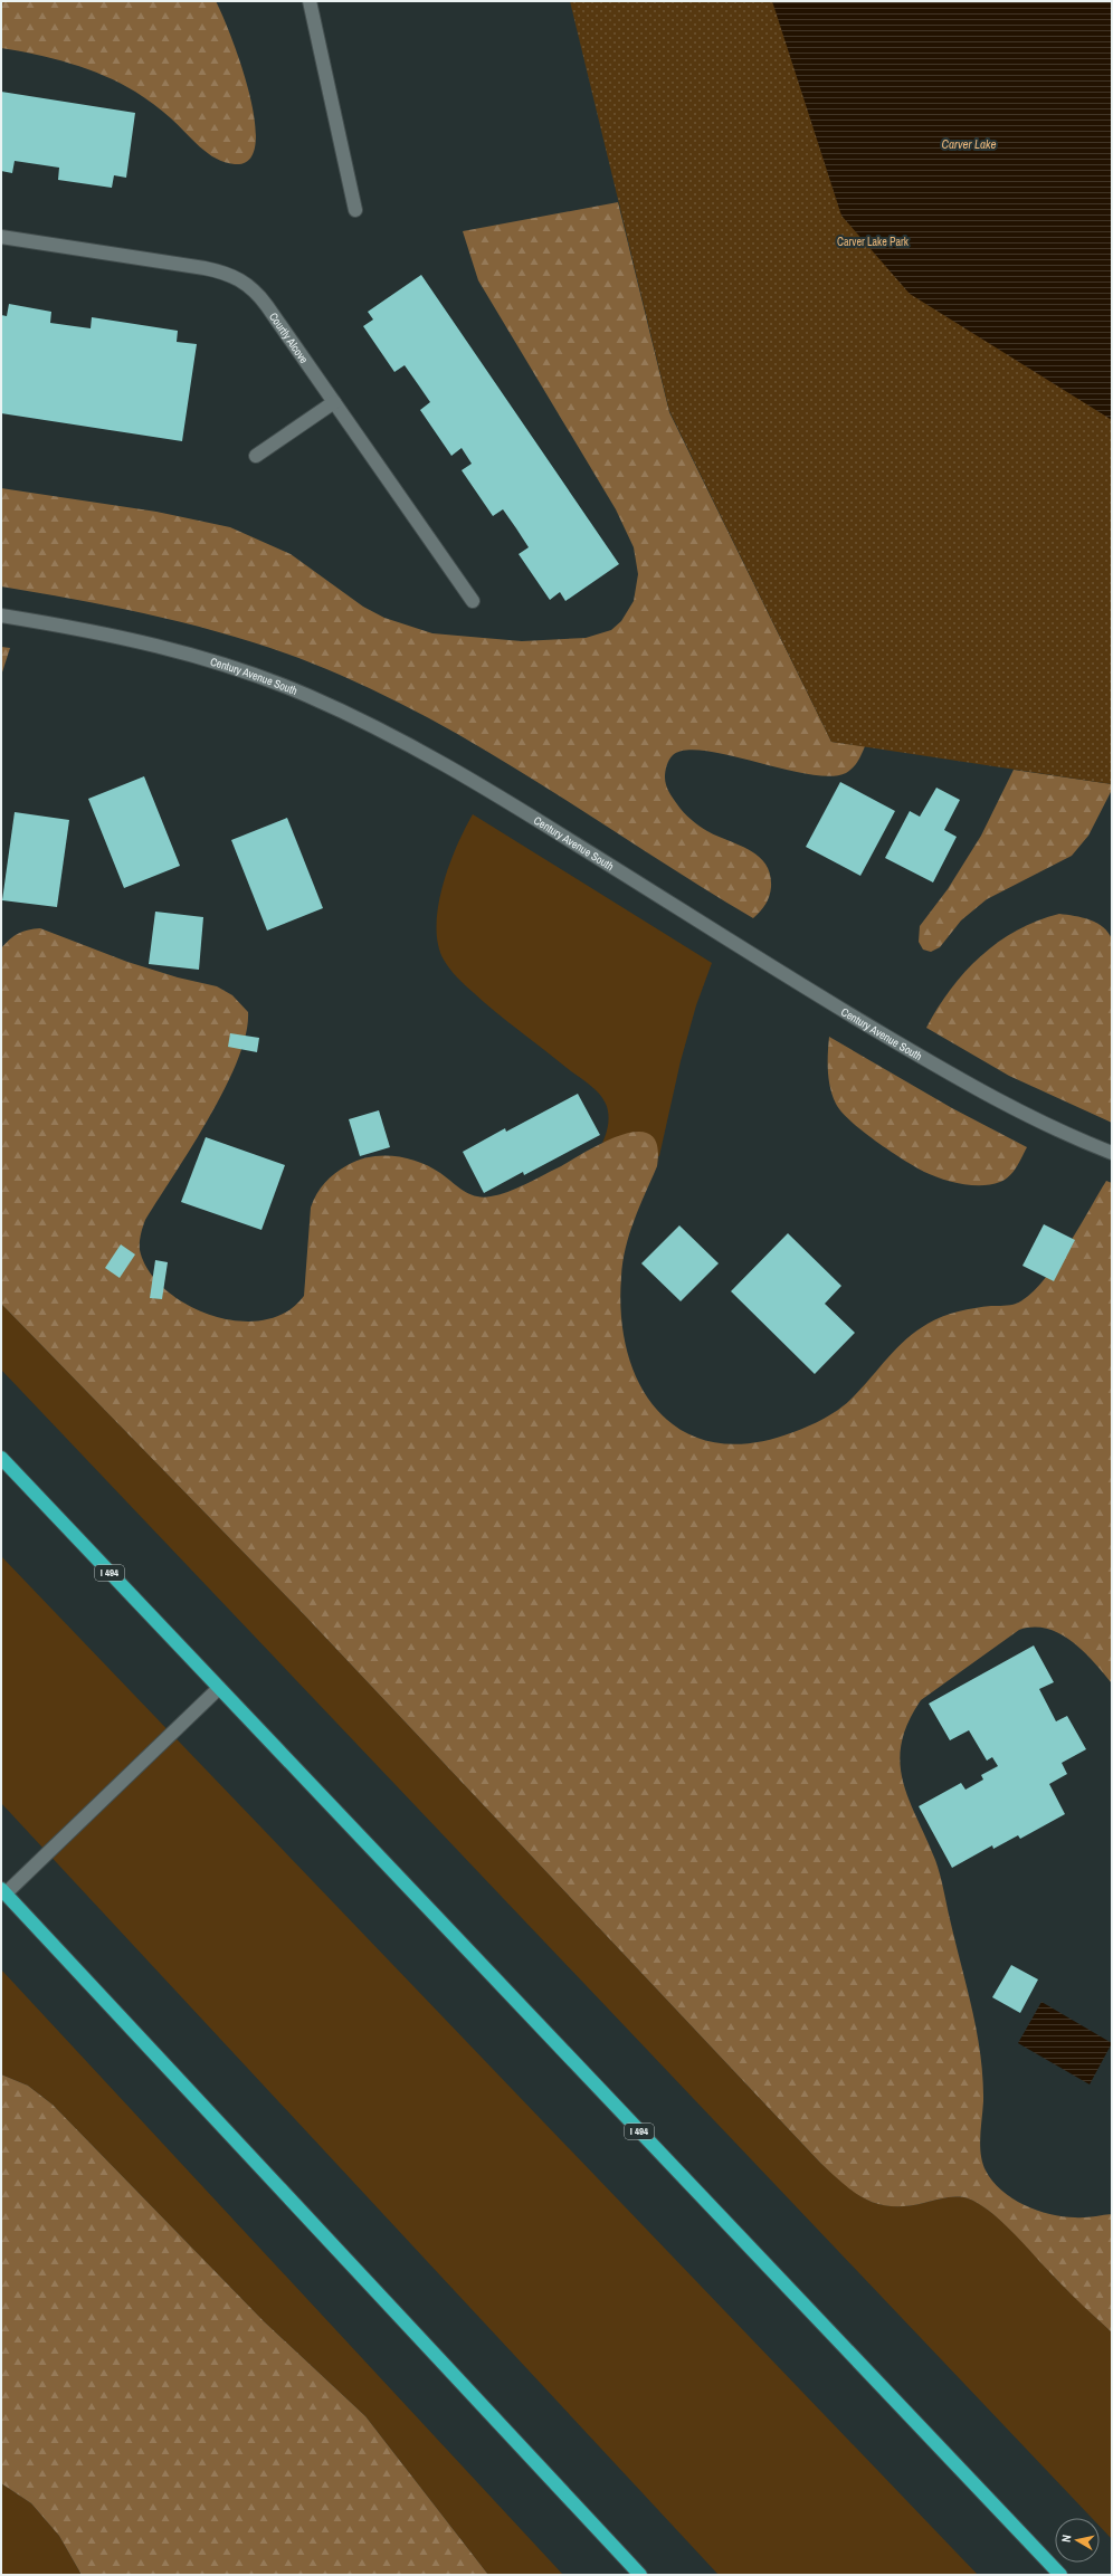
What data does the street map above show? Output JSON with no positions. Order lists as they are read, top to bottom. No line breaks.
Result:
{"streets":{"highway":["I 494"],"street":["Courtly Alcove","Century Avenue South"]},"water":["Carver Lake"],"parks":["Carver Lake Park"],"north":"left"}
